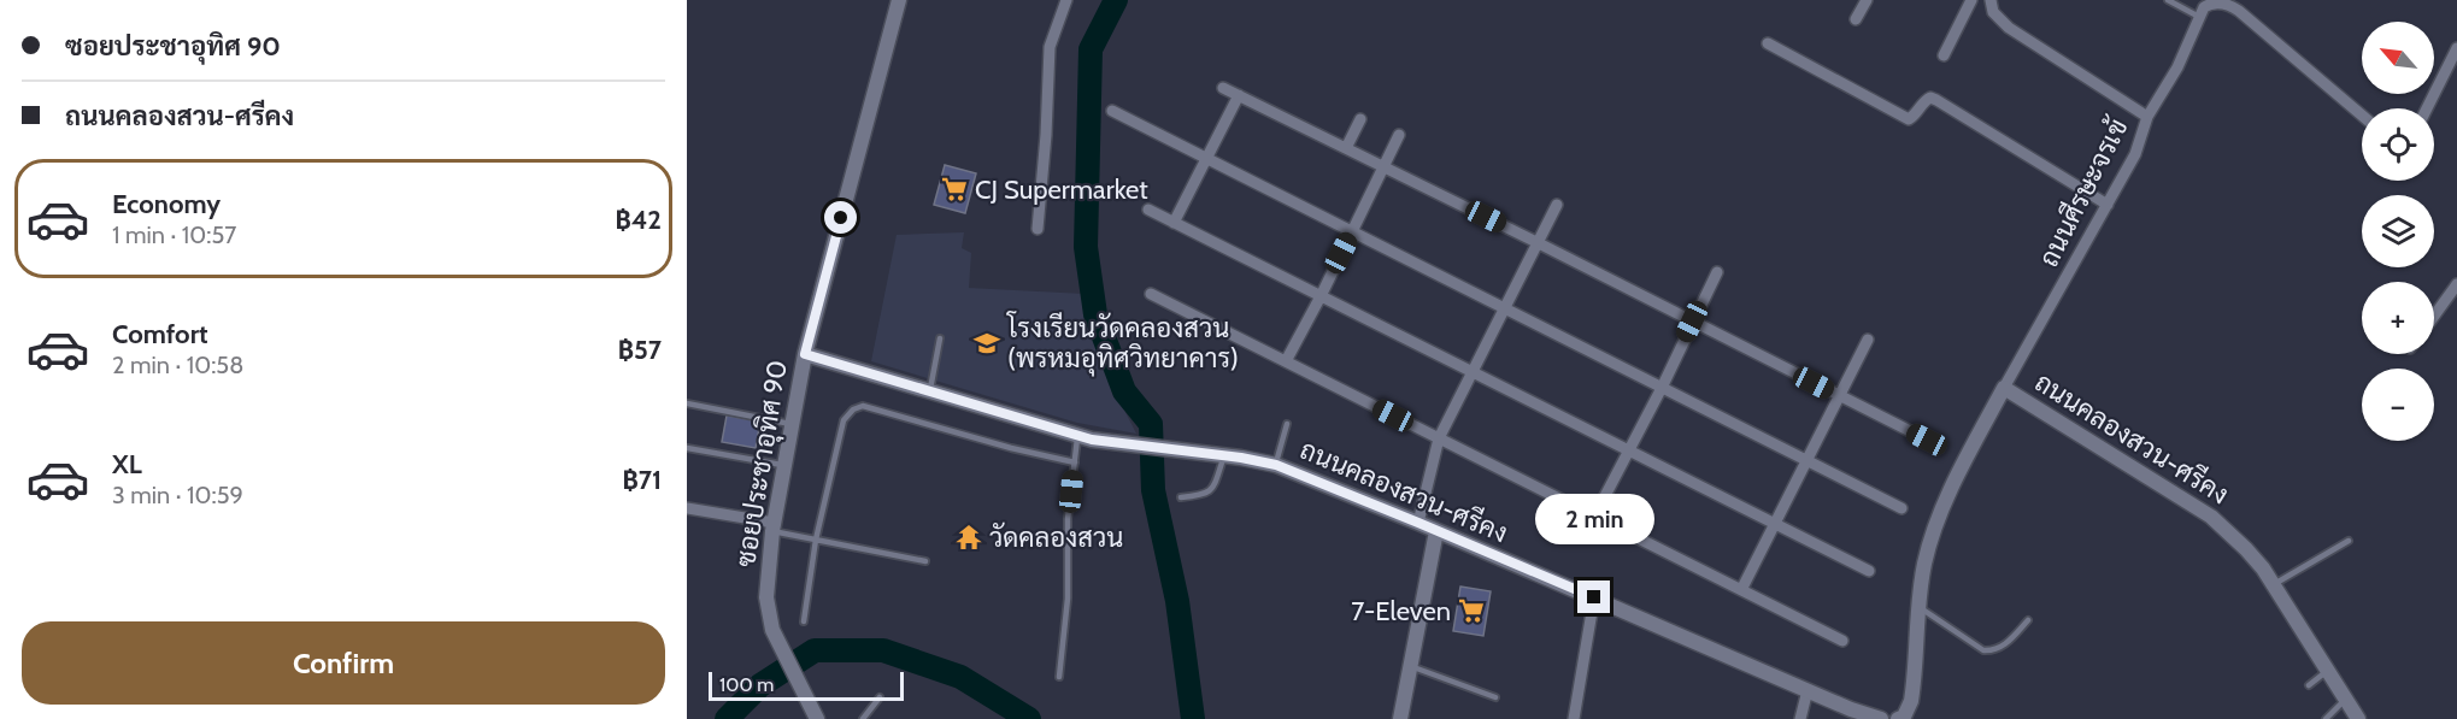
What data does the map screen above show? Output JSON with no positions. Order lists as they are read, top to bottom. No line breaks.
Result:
{"streets":{"street":["ถนนศีรษะจรเข้","ถนนคลองสวน-ศรีคง","ซอยประชาอุทิศ 90"]},"crossings":[["ถนนศีรษะจรเข้","ถนนคลองสวน-ศรีคง"],["ถนนคลองสวน-ศรีคง","ซอยประชาอุทิศ 90"]],"places":{"supermarket":["CJ Supermarket","7-Eleven"],"school or university":["โรงเรียนวัดคลองสวน (พรหมอุทิศวิทยาคาร)"],"temple":["วัดคลองสวน"]},"scale_bar":"100 m","north":"top left","page":{"banner":["ซอยประชาอุทิศ 90","ถนนคลองสวน-ศรีคง"],"map_buttons":["+","−"],"list":[{"name":"Economy","note":"1 min · 10:57","value":"฿42"},{"name":"Comfort","note":"2 min · 10:58","value":"฿57"},{"name":"XL","note":"3 min · 10:59","value":"฿71"}],"bubble":"2 min","buttons":"Confirm","scale":"100 m"}}
